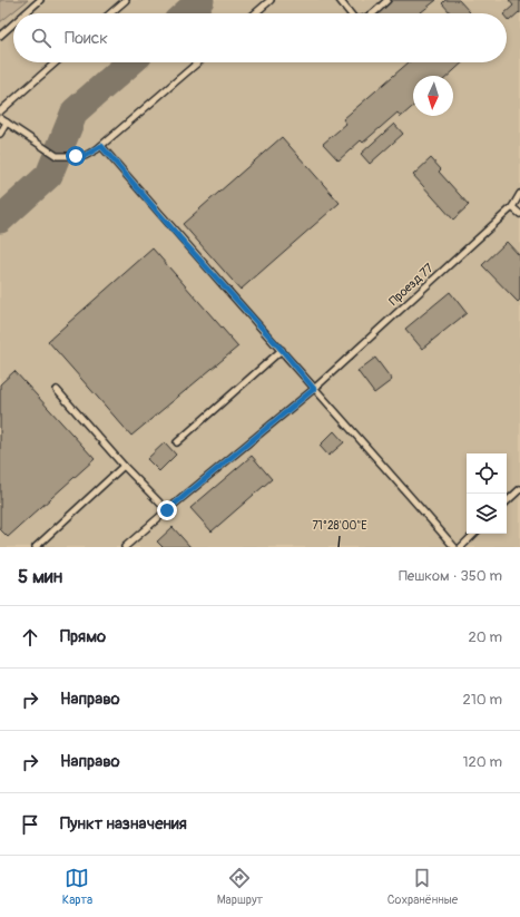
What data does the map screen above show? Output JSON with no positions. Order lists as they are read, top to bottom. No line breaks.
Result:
{"streets":{"lane":["Проезд 77"]},"north":"bottom","page":{"search":"Поиск","heading":["5 мин","Пешком · 350 m"],"list":[["Прямо","20 m"],["Направо","210 m"],["Направо","120 m"],"Пункт назначения"],"nav":["Карта","Маршрут","Сохранённые"]},"coordinates":["71°28'00\"E"]}
